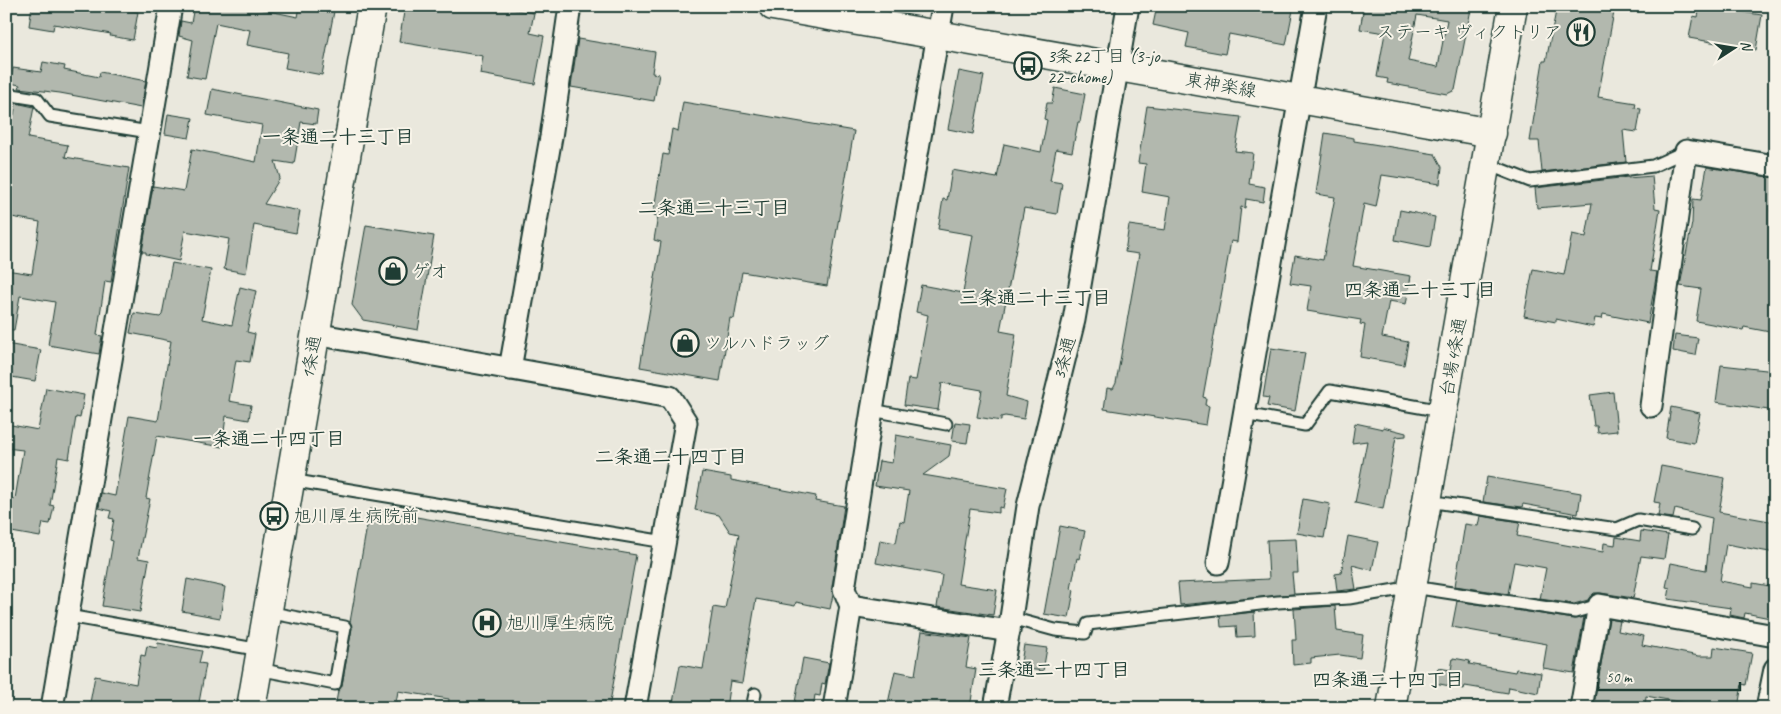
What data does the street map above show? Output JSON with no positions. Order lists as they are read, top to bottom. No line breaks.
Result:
{"streets":{"street":["東神楽線","1条通","台場4条通","3条通"]},"crossings":[["東神楽線","台場4条通"],["東神楽線","3条通"]],"districts":["一条通二十三丁目","二条通二十三丁目","四条通二十三丁目","三条通二十三丁目","一条通二十四丁目","二条通二十四丁目","三条通二十四丁目","四条通二十四丁目"],"places":{"restaurant":["ステーキ ヴィクトリア"],"bus stop":["3条22丁目 (3-jo 22-chome)","旭川厚生病院前"],"shop":["ゲオ","ツルハドラッグ"],"hospital":["旭川厚生病院"]},"scale_bar":"50 m","north":"right"}
